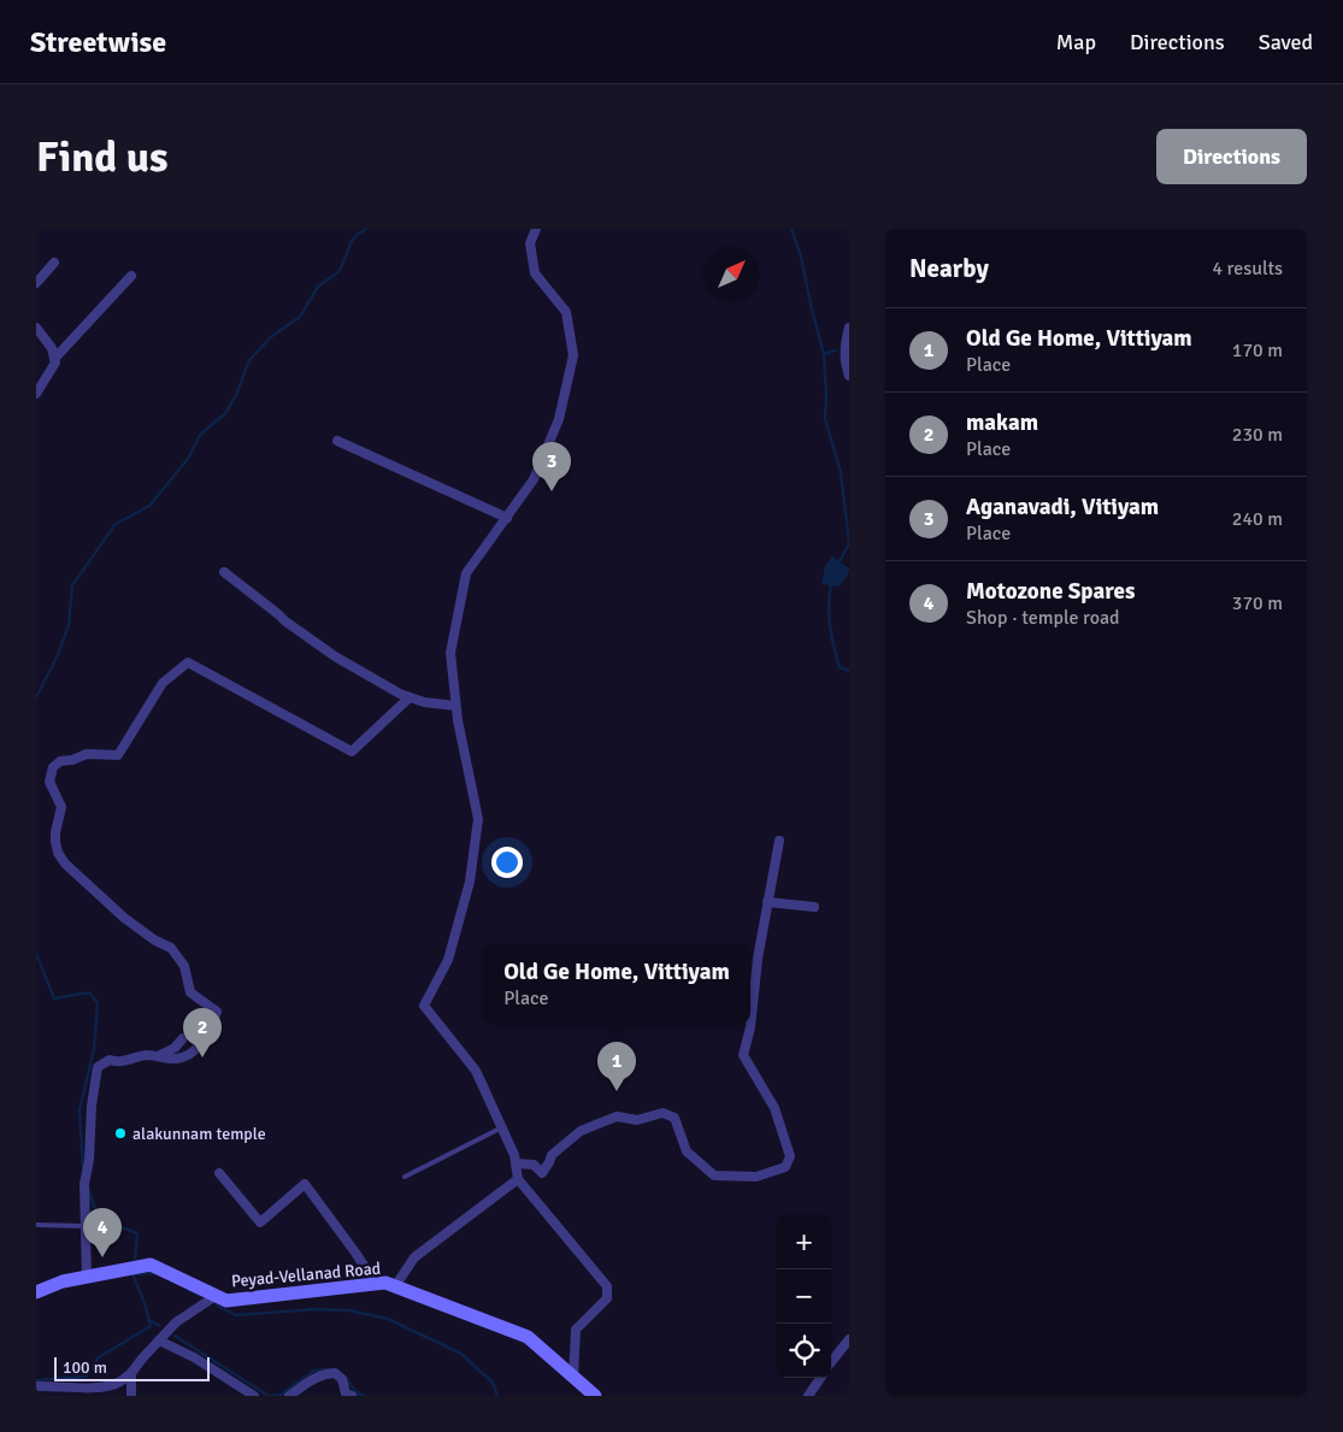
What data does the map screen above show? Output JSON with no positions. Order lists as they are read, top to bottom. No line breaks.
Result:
{"streets":{"main road":["Peyad-Vellanad Road"]},"places":["alakunnam temple"],"scale_bar":"100 m","north":"top right","page":{"header":"Streetwise","nav":["Map","Directions","Saved"],"buttons":"Directions","title":"Find us","heading":["Nearby","4 results"],"list":[{"mark":"1","name":"Old Ge Home, Vittiyam","note":"Place","value":"170 m"},{"mark":"2","name":"makam","note":"Place","value":"230 m"},{"mark":"3","name":"Aganavadi, Vitiyam","note":"Place","value":"240 m"},{"mark":"4","name":"Motozone Spares","note":"Shop · temple road","value":"370 m"}],"pins":["3","2","1","4"],"popup":["Old Ge Home, Vittiyam","Place"],"map_buttons":["+","−"],"scale":"100 m"}}
